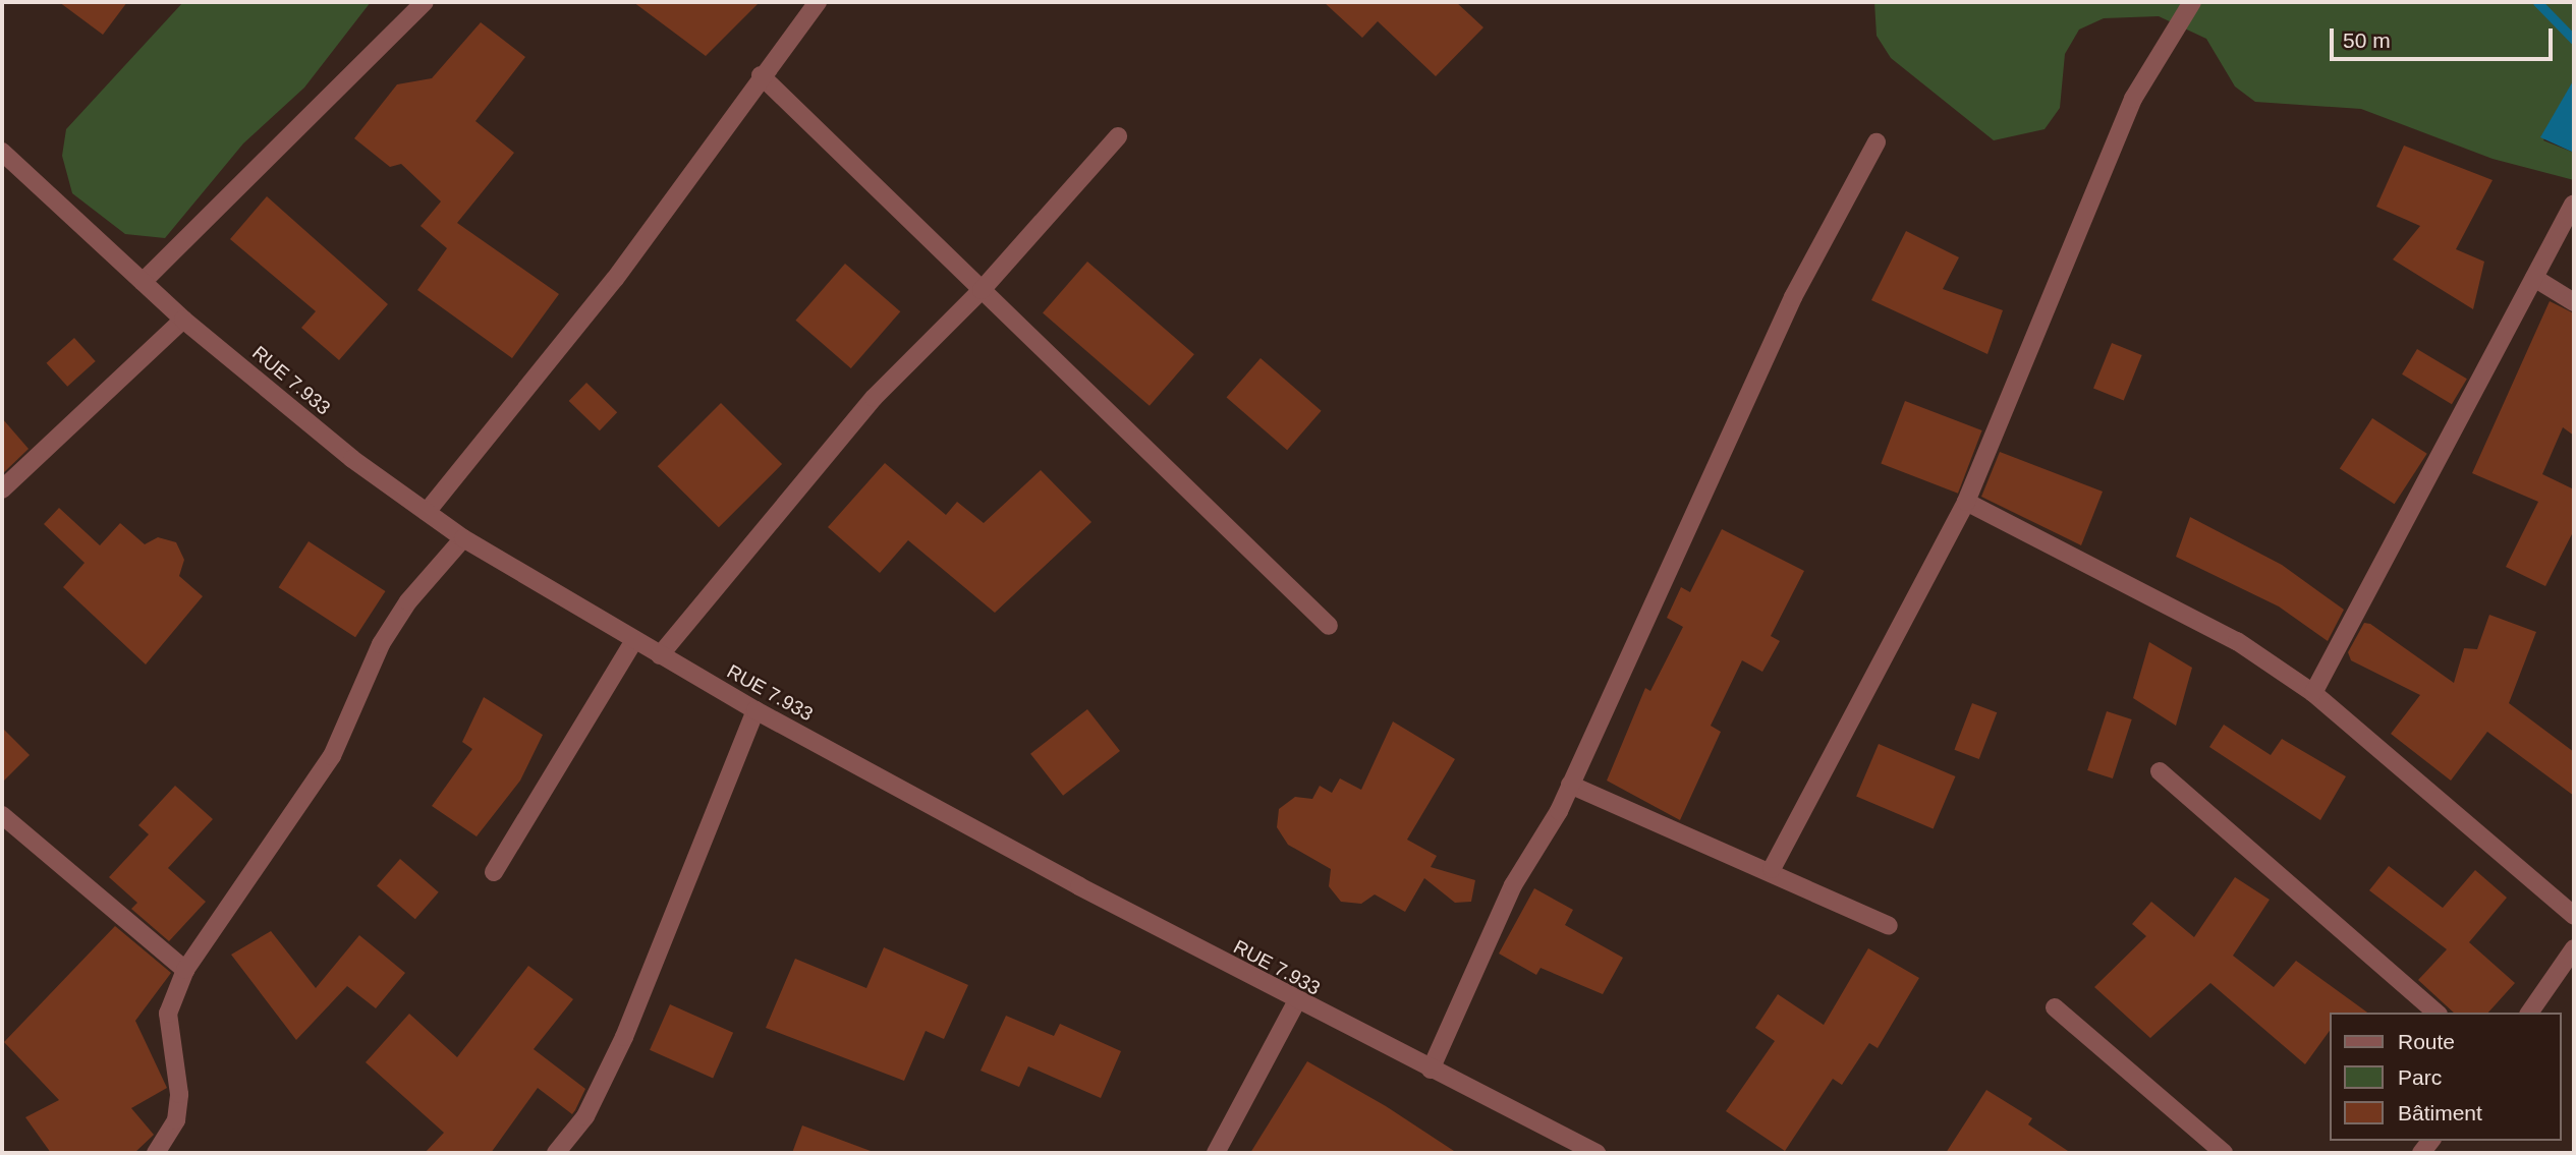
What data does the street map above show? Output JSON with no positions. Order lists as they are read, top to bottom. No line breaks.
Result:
{"streets":{"street":["RUE 7.933"]},"legend":["Route","Parc","Bâtiment"],"scale_bar":"50 m"}
